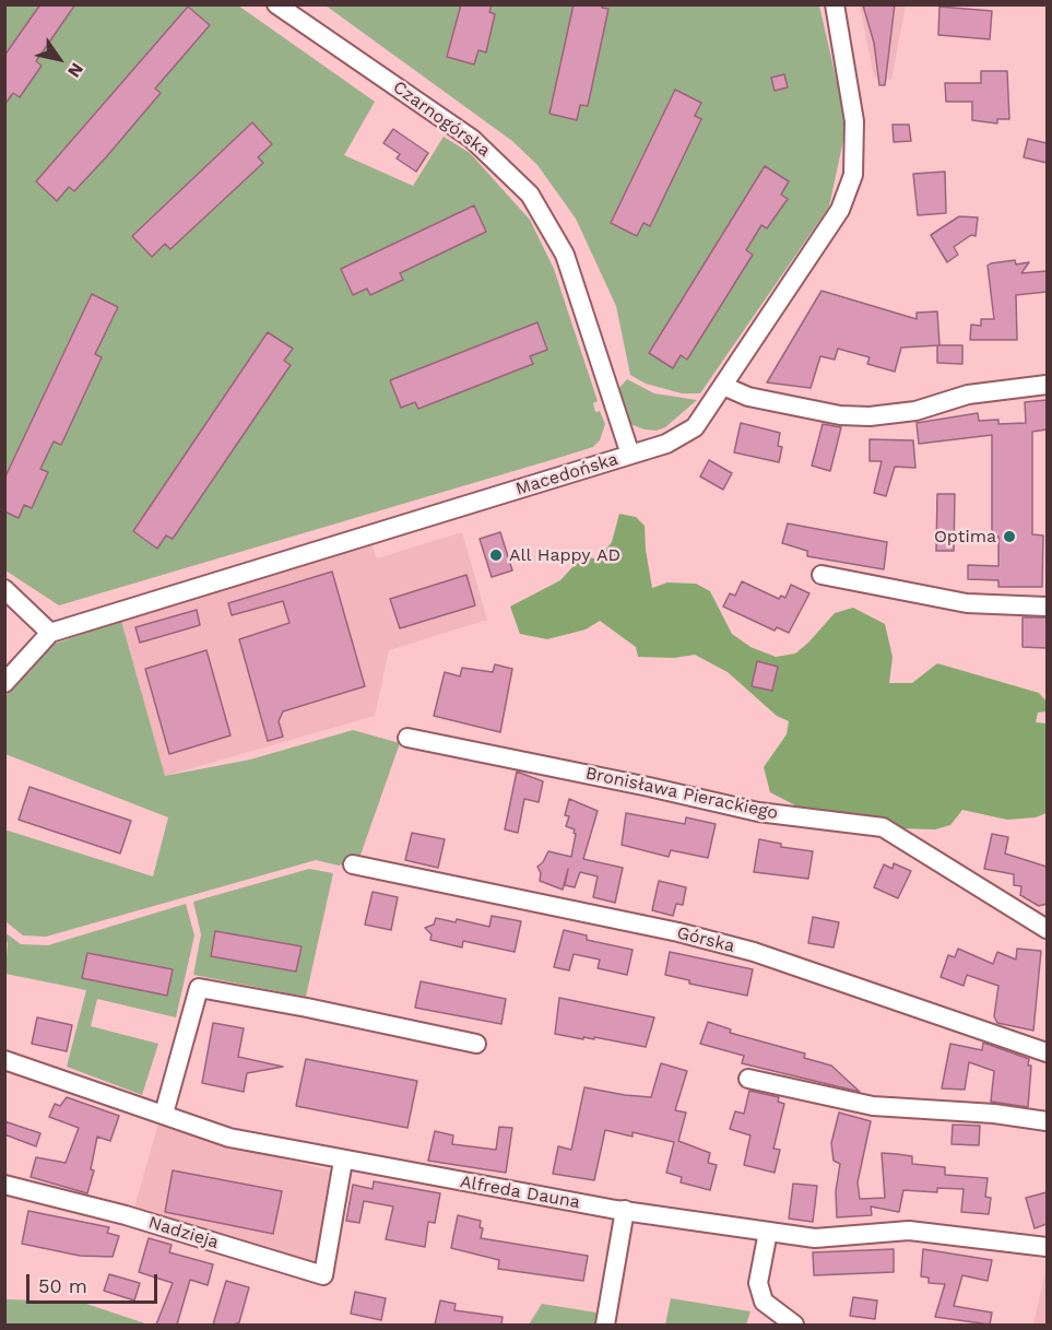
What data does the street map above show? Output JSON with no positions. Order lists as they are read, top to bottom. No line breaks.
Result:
{"streets":{"street":["Czarnogórska","Macedońska","Bronisława Pierackiego","Górska","Alfreda Dauna","Nadzieja"]},"crossings":[["Czarnogórska","Macedońska"],["Alfreda Dauna","Nadzieja"]],"places":["Optima","All Happy AD"],"scale_bar":"50 m","north":"bottom right"}
